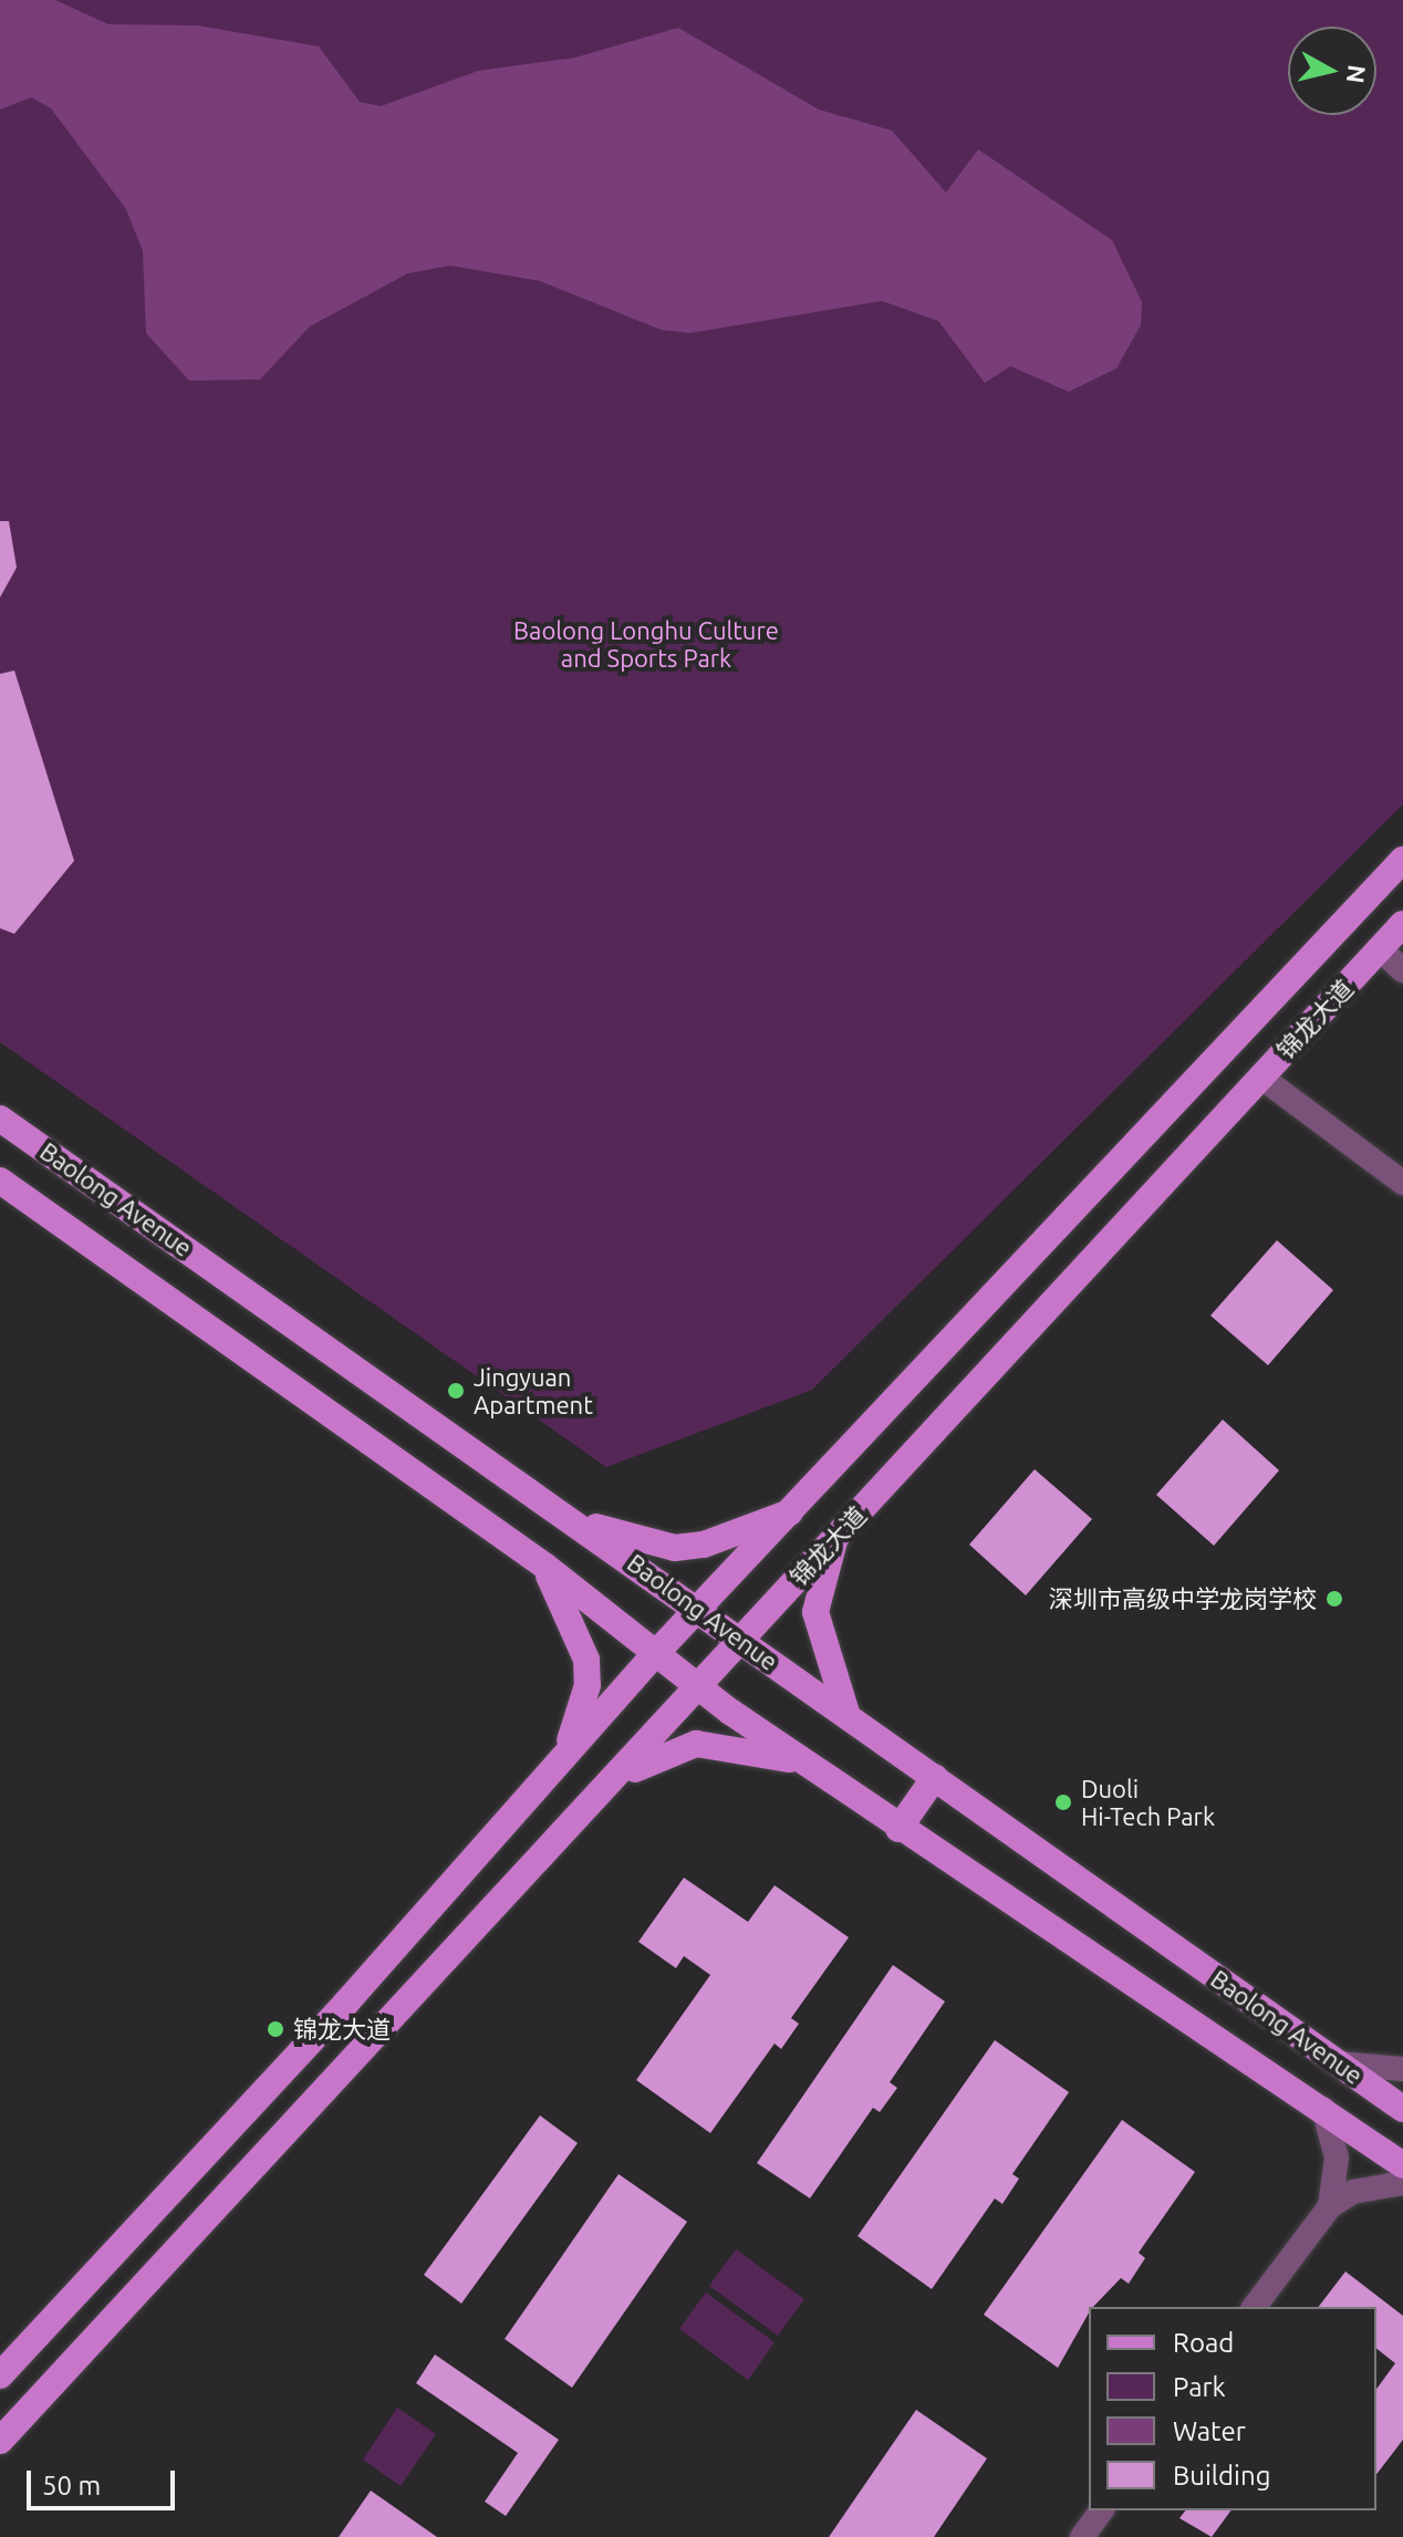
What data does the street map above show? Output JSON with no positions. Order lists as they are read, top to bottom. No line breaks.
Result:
{"streets":{"main road":["锦龙大道","Baolong Avenue"]},"crossings":[["锦龙大道","Baolong Avenue"]],"parks":["Baolong Longhu Culture and Sports Park"],"places":["Jingyuan Apartment","深圳市高级中学龙岗学校","Duoli Hi-Tech Park","锦龙大道"],"legend":["Road","Park","Water","Building"],"scale_bar":"50 m","north":"right"}
